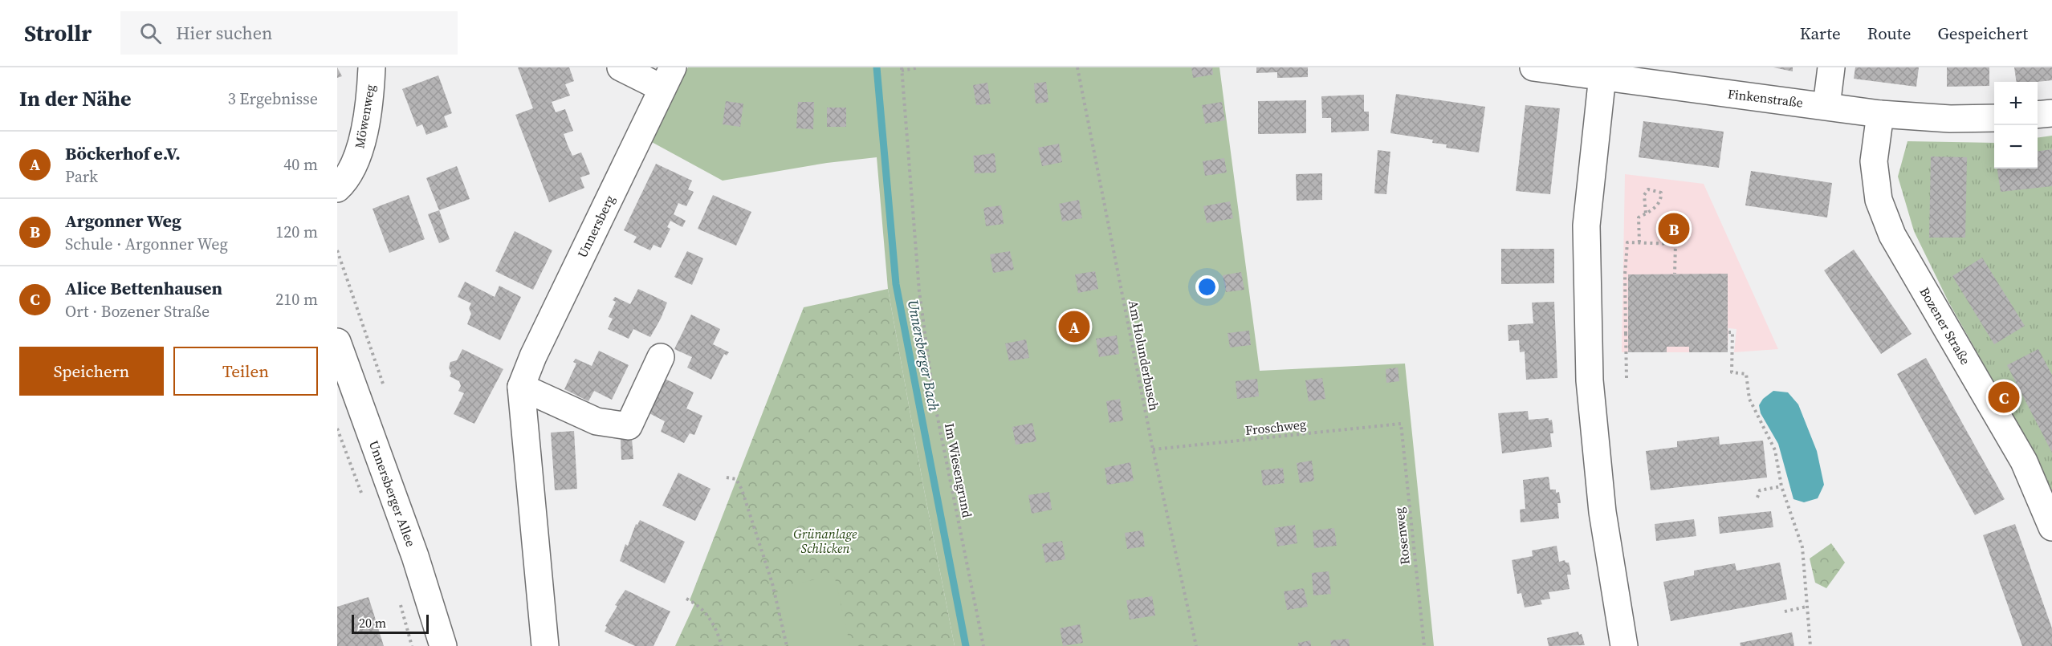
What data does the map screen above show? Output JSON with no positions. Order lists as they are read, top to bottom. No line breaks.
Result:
{"streets":{"street":["Finkenstraße","Möwenweg","Unnersberg","Bozener Straße","Unnersberger Allee"],"path":["Am Holunderbusch","Froschweg","Im Wiesengrund","Rosenweg"]},"crossings":[["Finkenstraße","Bozener Straße"],["Am Holunderbusch","Froschweg"],["Froschweg","Rosenweg"]],"water":["Unnersberger Bach"],"parks":["Grünanlage Schlicken"],"scale_bar":"20 m","page":{"header":"Strollr","search":"Hier suchen","nav":["Karte","Route","Gespeichert"],"heading":["In der Nähe","3 Ergebnisse"],"map_buttons":["+","−"],"list":[{"mark":"A","name":"Böckerhof e.V.","note":"Park","value":"40 m"},{"mark":"B","name":"Argonner Weg","note":"Schule · Argonner Weg","value":"120 m"},{"mark":"C","name":"Alice Bettenhausen","note":"Ort · Bozener Straße","value":"210 m"}],"pins":["B","A","C"],"buttons":["Speichern","Teilen"],"scale":"20 m"}}
